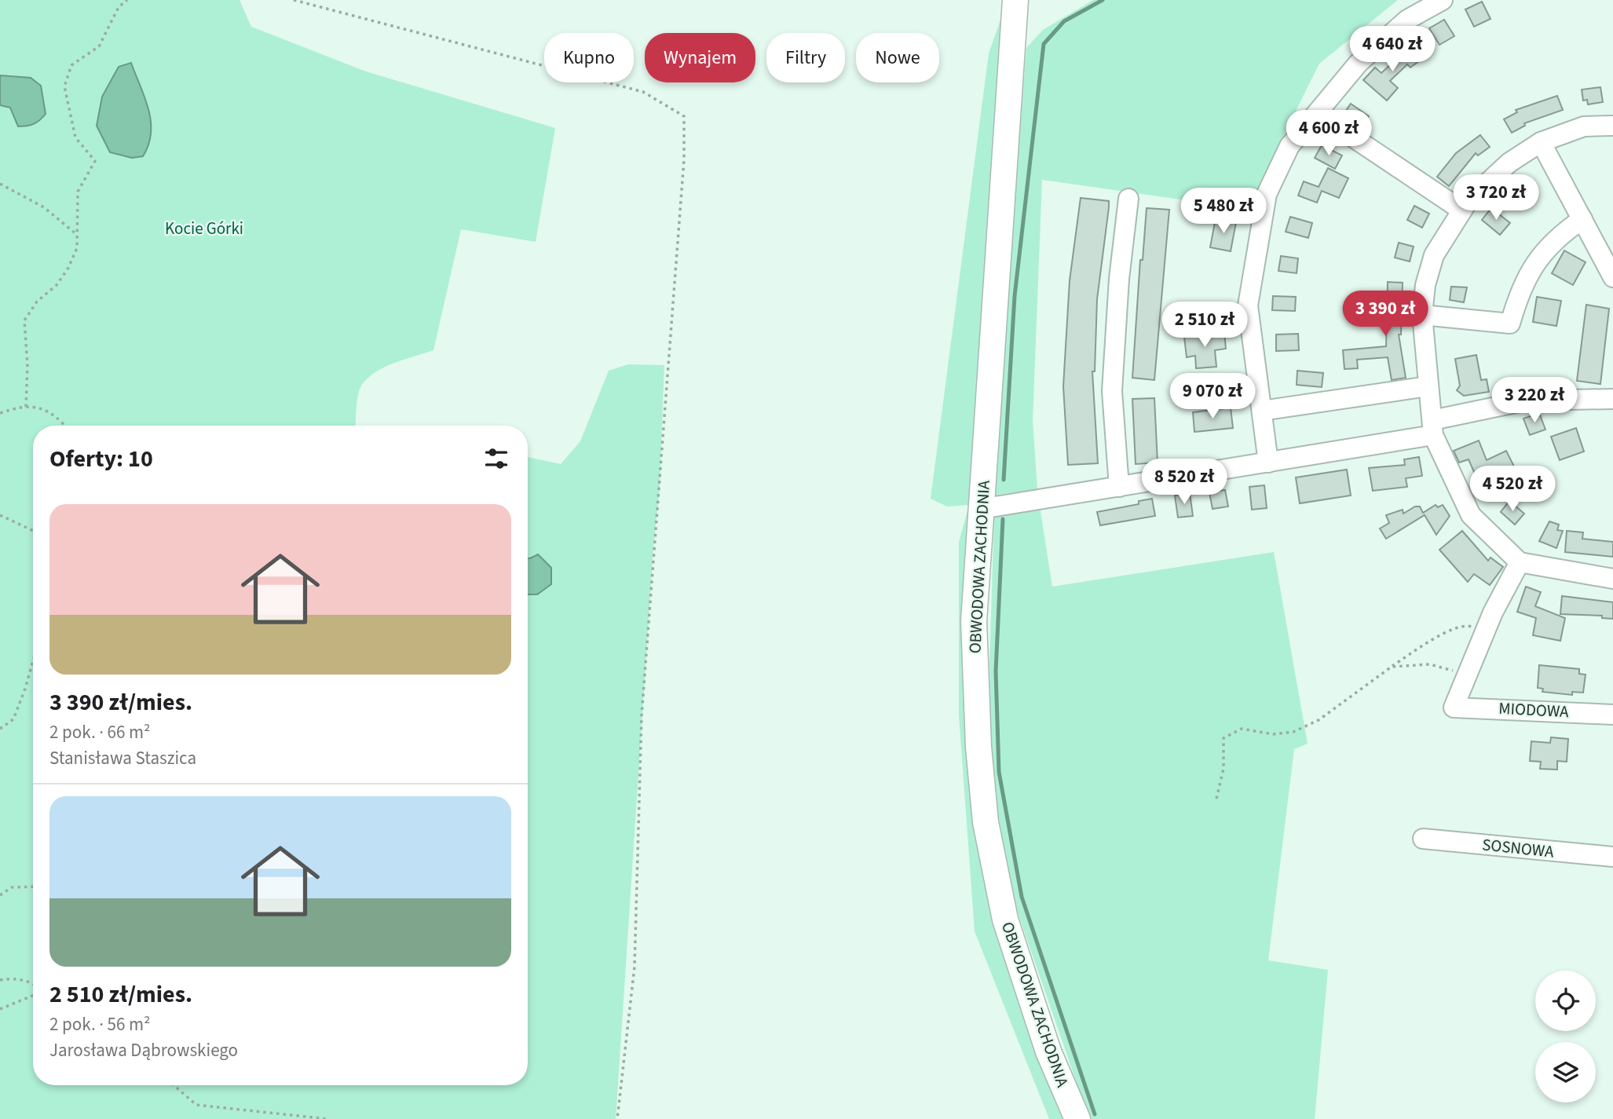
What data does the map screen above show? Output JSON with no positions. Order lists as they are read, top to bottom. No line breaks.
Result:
{"streets":{"main road":["OBWODOWA ZACHODNIA"],"street":["MIODOWA","SOSNOWA"]},"parks":["Kocie Górki"],"page":{"price":["4 640 zł","4 600 zł","3 720 zł","5 480 zł","3 390 zł","2 510 zł","9 070 zł","3 220 zł","8 520 zł","4 520 zł"],"chip":["Kupno","Wynajem","Filtry","Nowe"],"heading":"Oferty: 10","list":[{"name":"3 390 zł/mies.","note":"2 pok. · 66 m² · Stanisława Staszica"},{"name":"2 510 zł/mies.","note":"2 pok. · 56 m² · Jarosława Dąbrowskiego"}]}}
